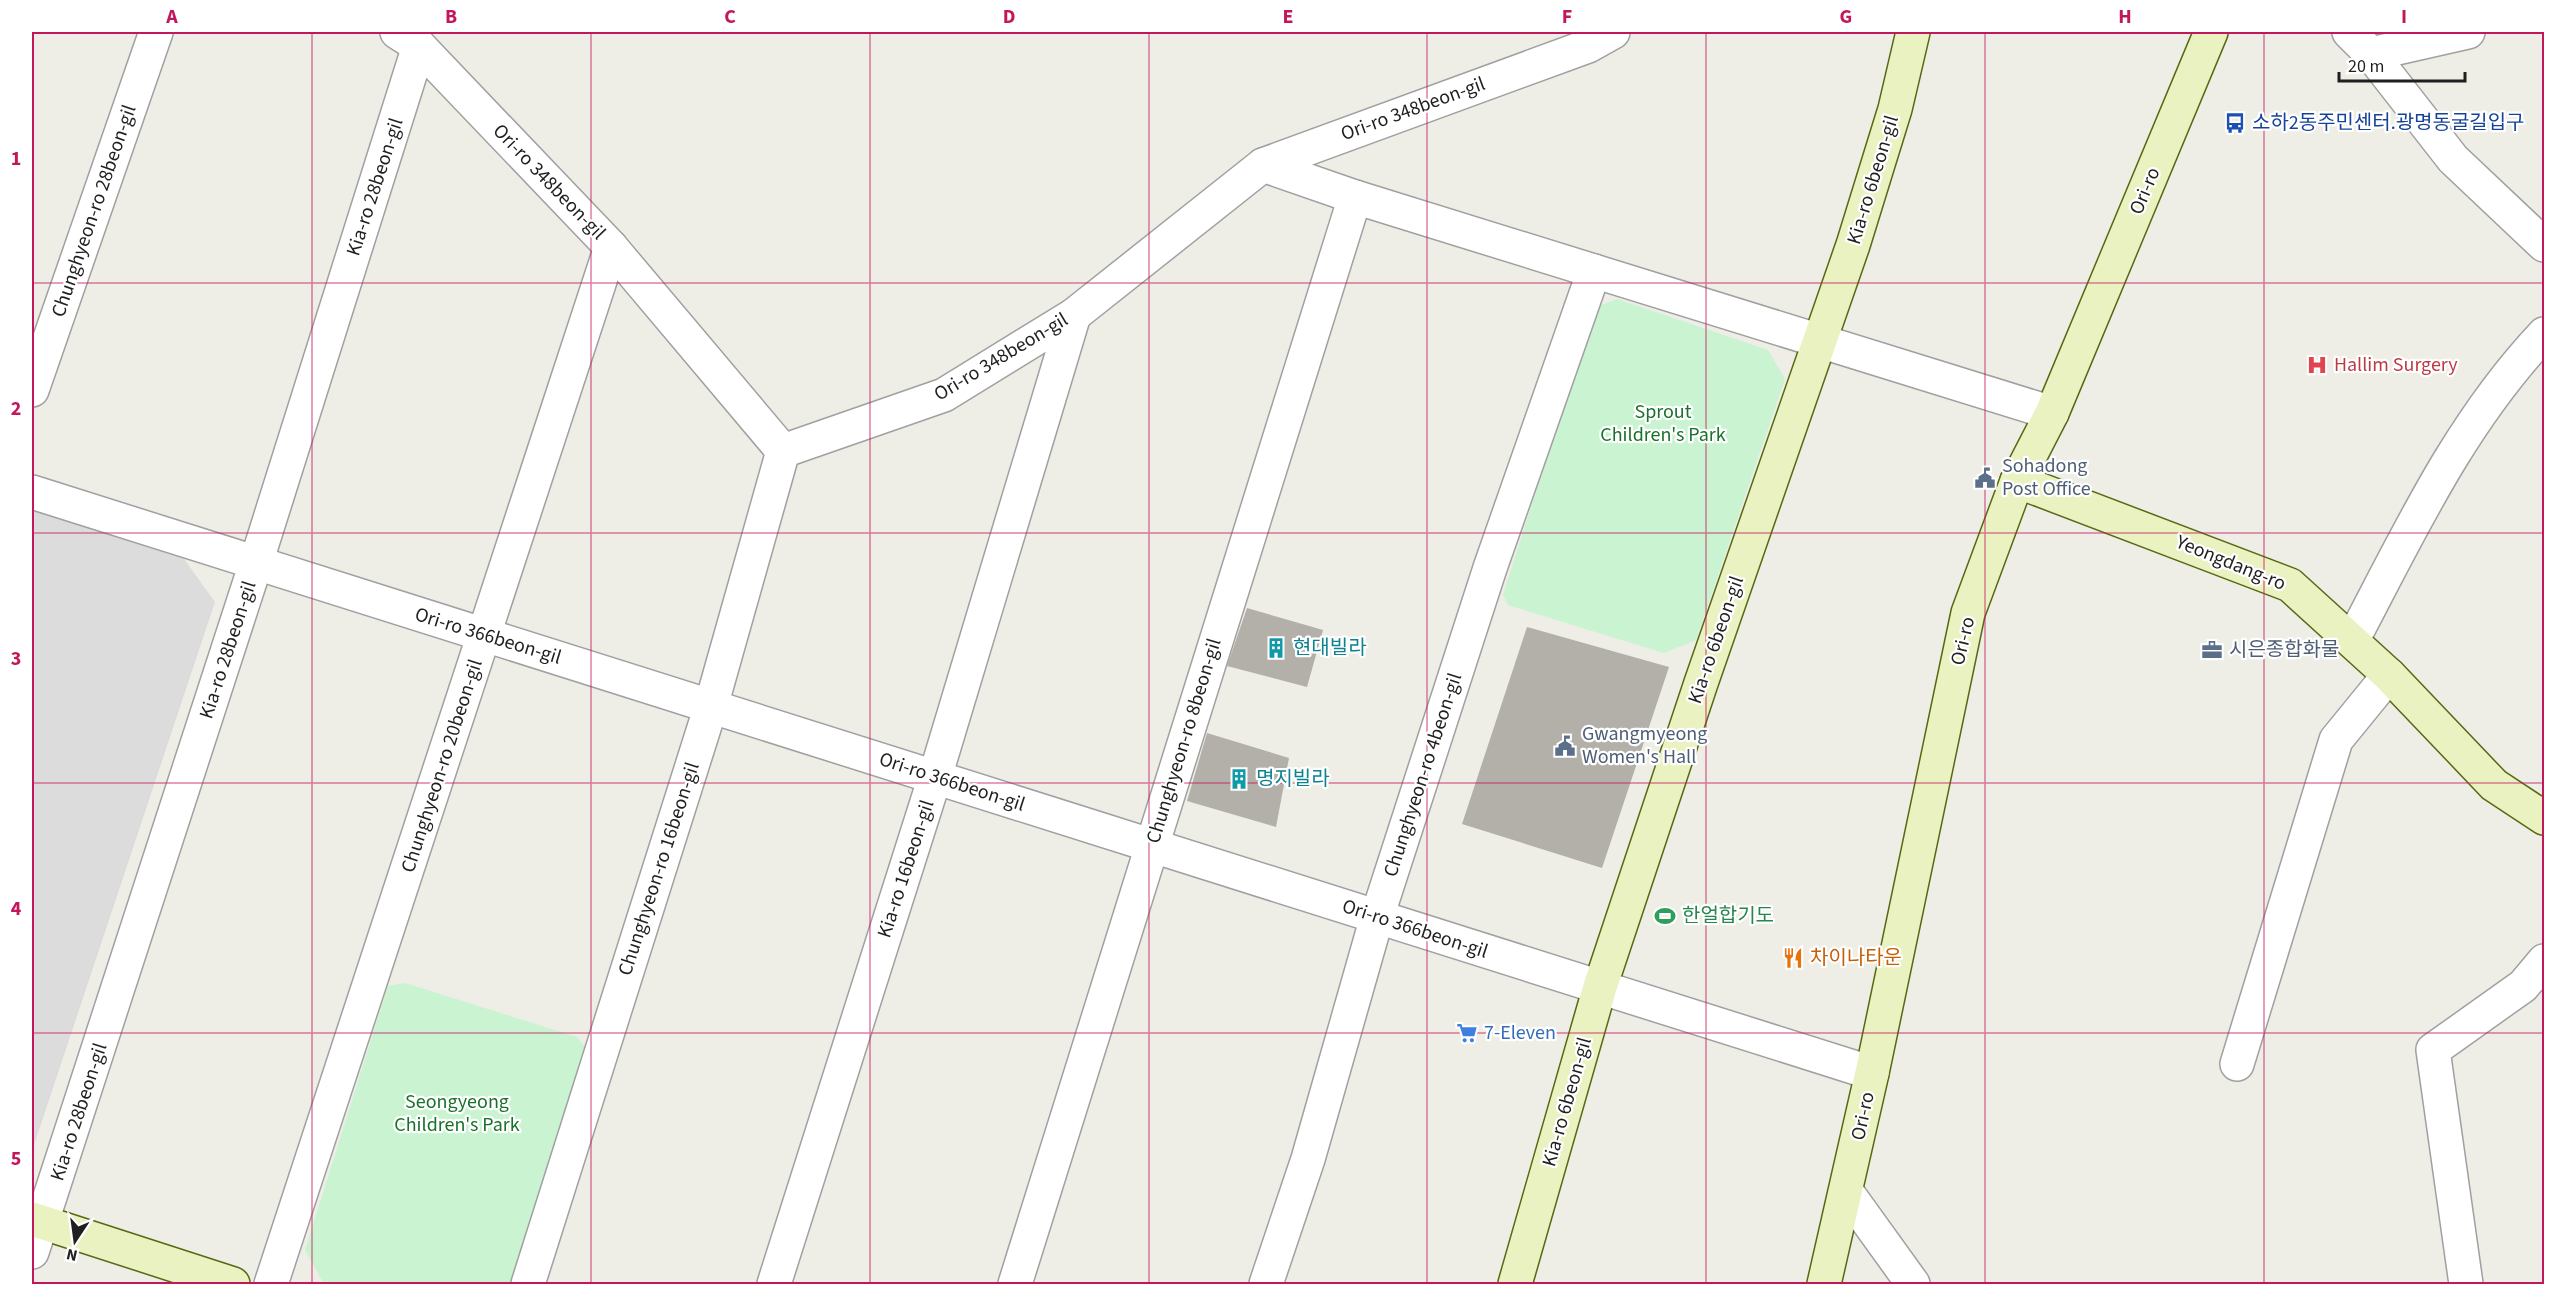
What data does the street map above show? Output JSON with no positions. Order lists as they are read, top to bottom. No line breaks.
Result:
{"streets":{"street":["Ori-ro 348beon-gil","Kia-ro 6beon-gil","Kia-ro 28beon-gil","Ori-ro","Chunghyeon-ro 28beon-gil","Yeongdang-ro","Ori-ro 366beon-gil","Chunghyeon-ro 8beon-gil","Chunghyeon-ro 20beon-gil","Chunghyeon-ro 4beon-gil","Chunghyeon-ro 16beon-gil","Kia-ro 16beon-gil"]},"crossings":[["Ori-ro 348beon-gil","Kia-ro 28beon-gil"],["Ori-ro 348beon-gil","Chunghyeon-ro 20beon-gil"],["Ori-ro 348beon-gil","Chunghyeon-ro 16beon-gil"],["Ori-ro 348beon-gil","Kia-ro 16beon-gil"],["Kia-ro 6beon-gil","Ori-ro 366beon-gil"],["Kia-ro 28beon-gil","Ori-ro 366beon-gil"],["Ori-ro","Yeongdang-ro"],["Ori-ro","Ori-ro 366beon-gil"],["Ori-ro 366beon-gil","Chunghyeon-ro 8beon-gil"],["Ori-ro 366beon-gil","Chunghyeon-ro 20beon-gil"],["Ori-ro 366beon-gil","Chunghyeon-ro 4beon-gil"],["Ori-ro 366beon-gil","Chunghyeon-ro 16beon-gil"],["Ori-ro 366beon-gil","Kia-ro 16beon-gil"]],"parks":["Sprout Children's Park","Seongyeong Children's Park"],"places":{"bus stop":["소하2동주민센터.광명동굴길입구"],"hospital":["Hallim Surgery"],"public building":["Sohadong Post Office","Gwangmyeong Women's Hall"],"building":["현대빌라","명지빌라"],"office":["시은종합화물"],"sports":["한얼합기도"],"restaurant":["차이나타운"],"supermarket":["7-Eleven"]},"scale_bar":"20 m","north":"bottom","grid":{"columns":["A","B","C","D","E","F","G","H","I"],"rows":["1","2","3","4","5"]}}
